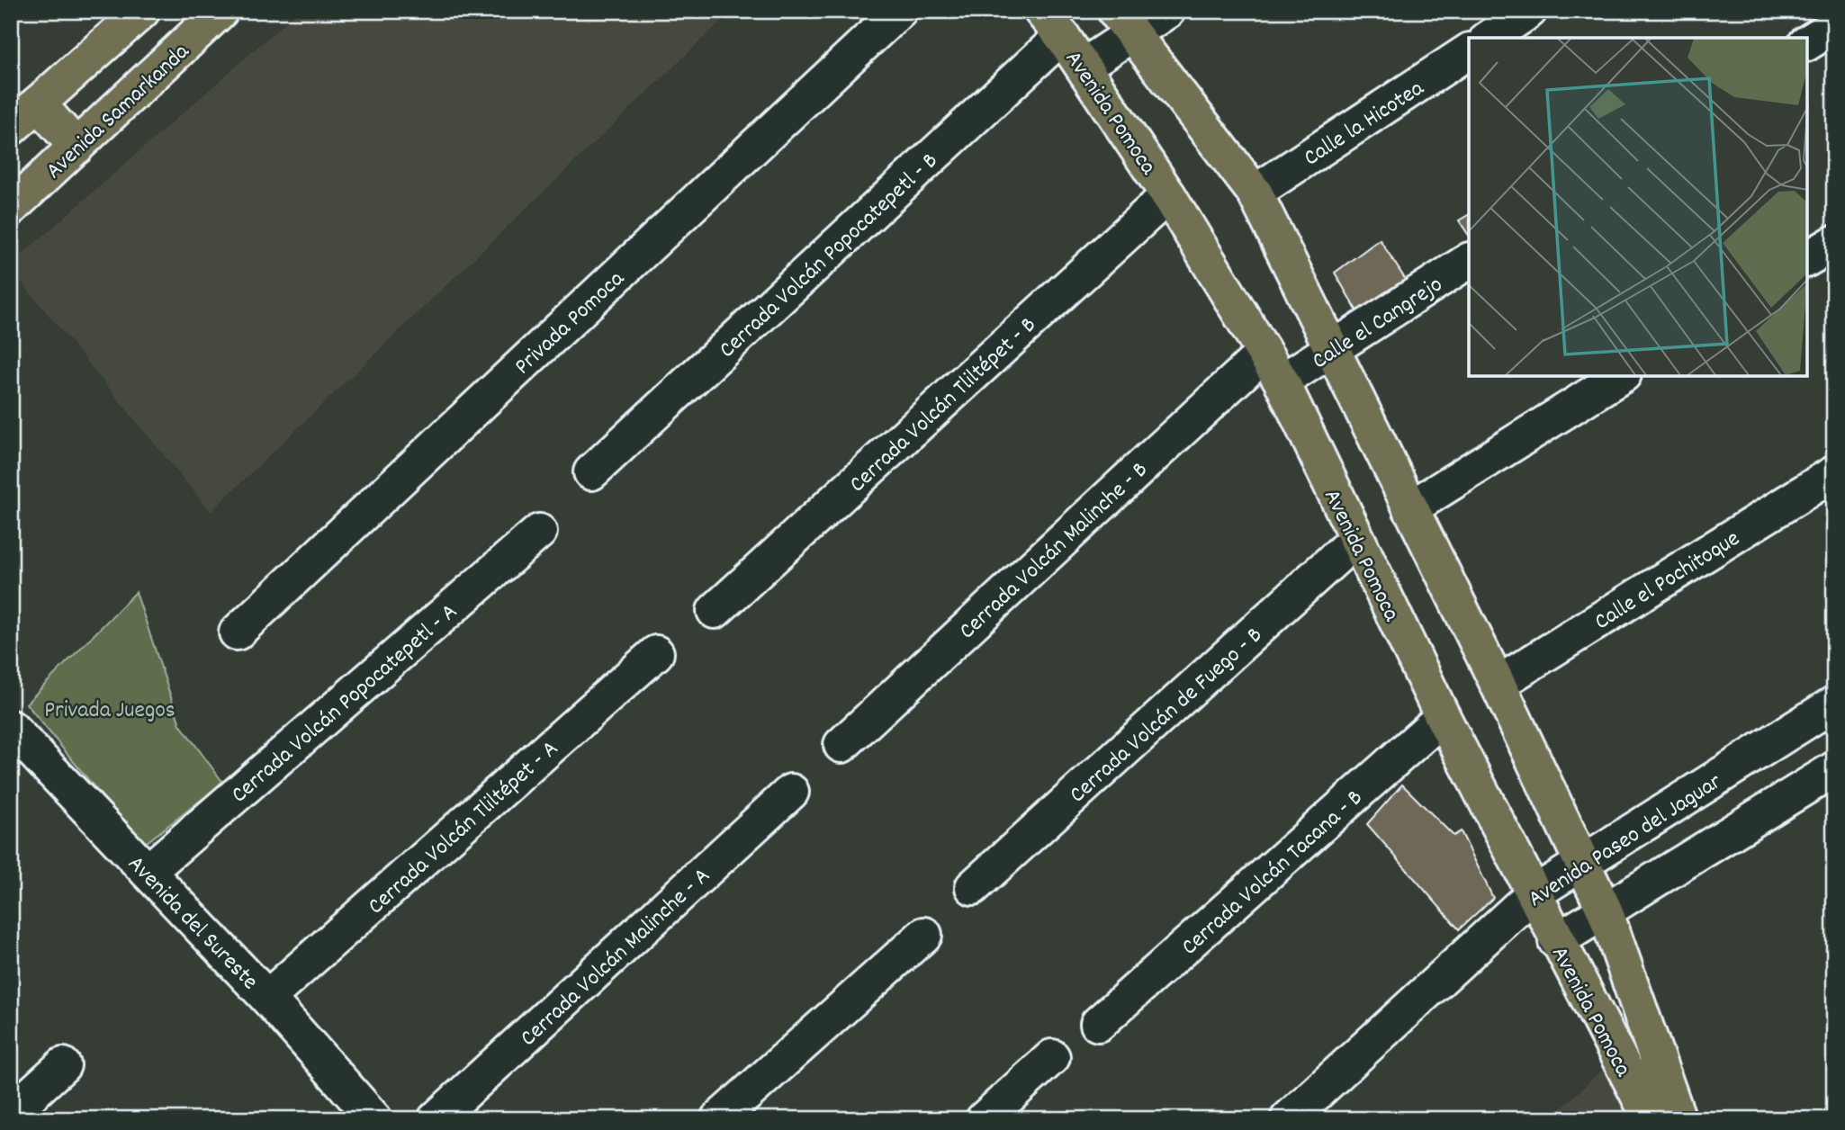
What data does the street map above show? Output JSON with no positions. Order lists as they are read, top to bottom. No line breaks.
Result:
{"streets":{"main road":["Avenida Samarkanda","Avenida Pomoca"],"street":["Calle la Hicotea","Cerrada Volcán Popocatepetl - B","Privada Pomoca","Calle el Cangrejo","Cerrada Volcán Tliltépet - B","Cerrada Volcán Malinche - B","Calle el Pochitoque","Cerrada Volcán Popocatepetl - A","Cerrada Volcán de Fuego - B","Cerrada Volcán Tliltépet - A","Avenida Paseo del Jaguar","Cerrada Volcán Tacana - B","Avenida del Sureste","Cerrada Volcán Malinche - A"]},"crossings":[["Avenida Pomoca","Calle la Hicotea"],["Avenida Pomoca","Cerrada Volcán Popocatepetl - B"],["Avenida Pomoca","Calle el Cangrejo"],["Avenida Pomoca","Cerrada Volcán Tliltépet - B"],["Avenida Pomoca","Cerrada Volcán Malinche - B"],["Avenida Pomoca","Calle el Pochitoque"],["Avenida Pomoca","Cerrada Volcán de Fuego - B"],["Avenida Pomoca","Avenida Paseo del Jaguar"],["Avenida Pomoca","Cerrada Volcán Tacana - B"],["Cerrada Volcán Popocatepetl - A","Avenida del Sureste"],["Cerrada Volcán Tliltépet - A","Avenida del Sureste"]],"parks":["Privada Juegos"]}
